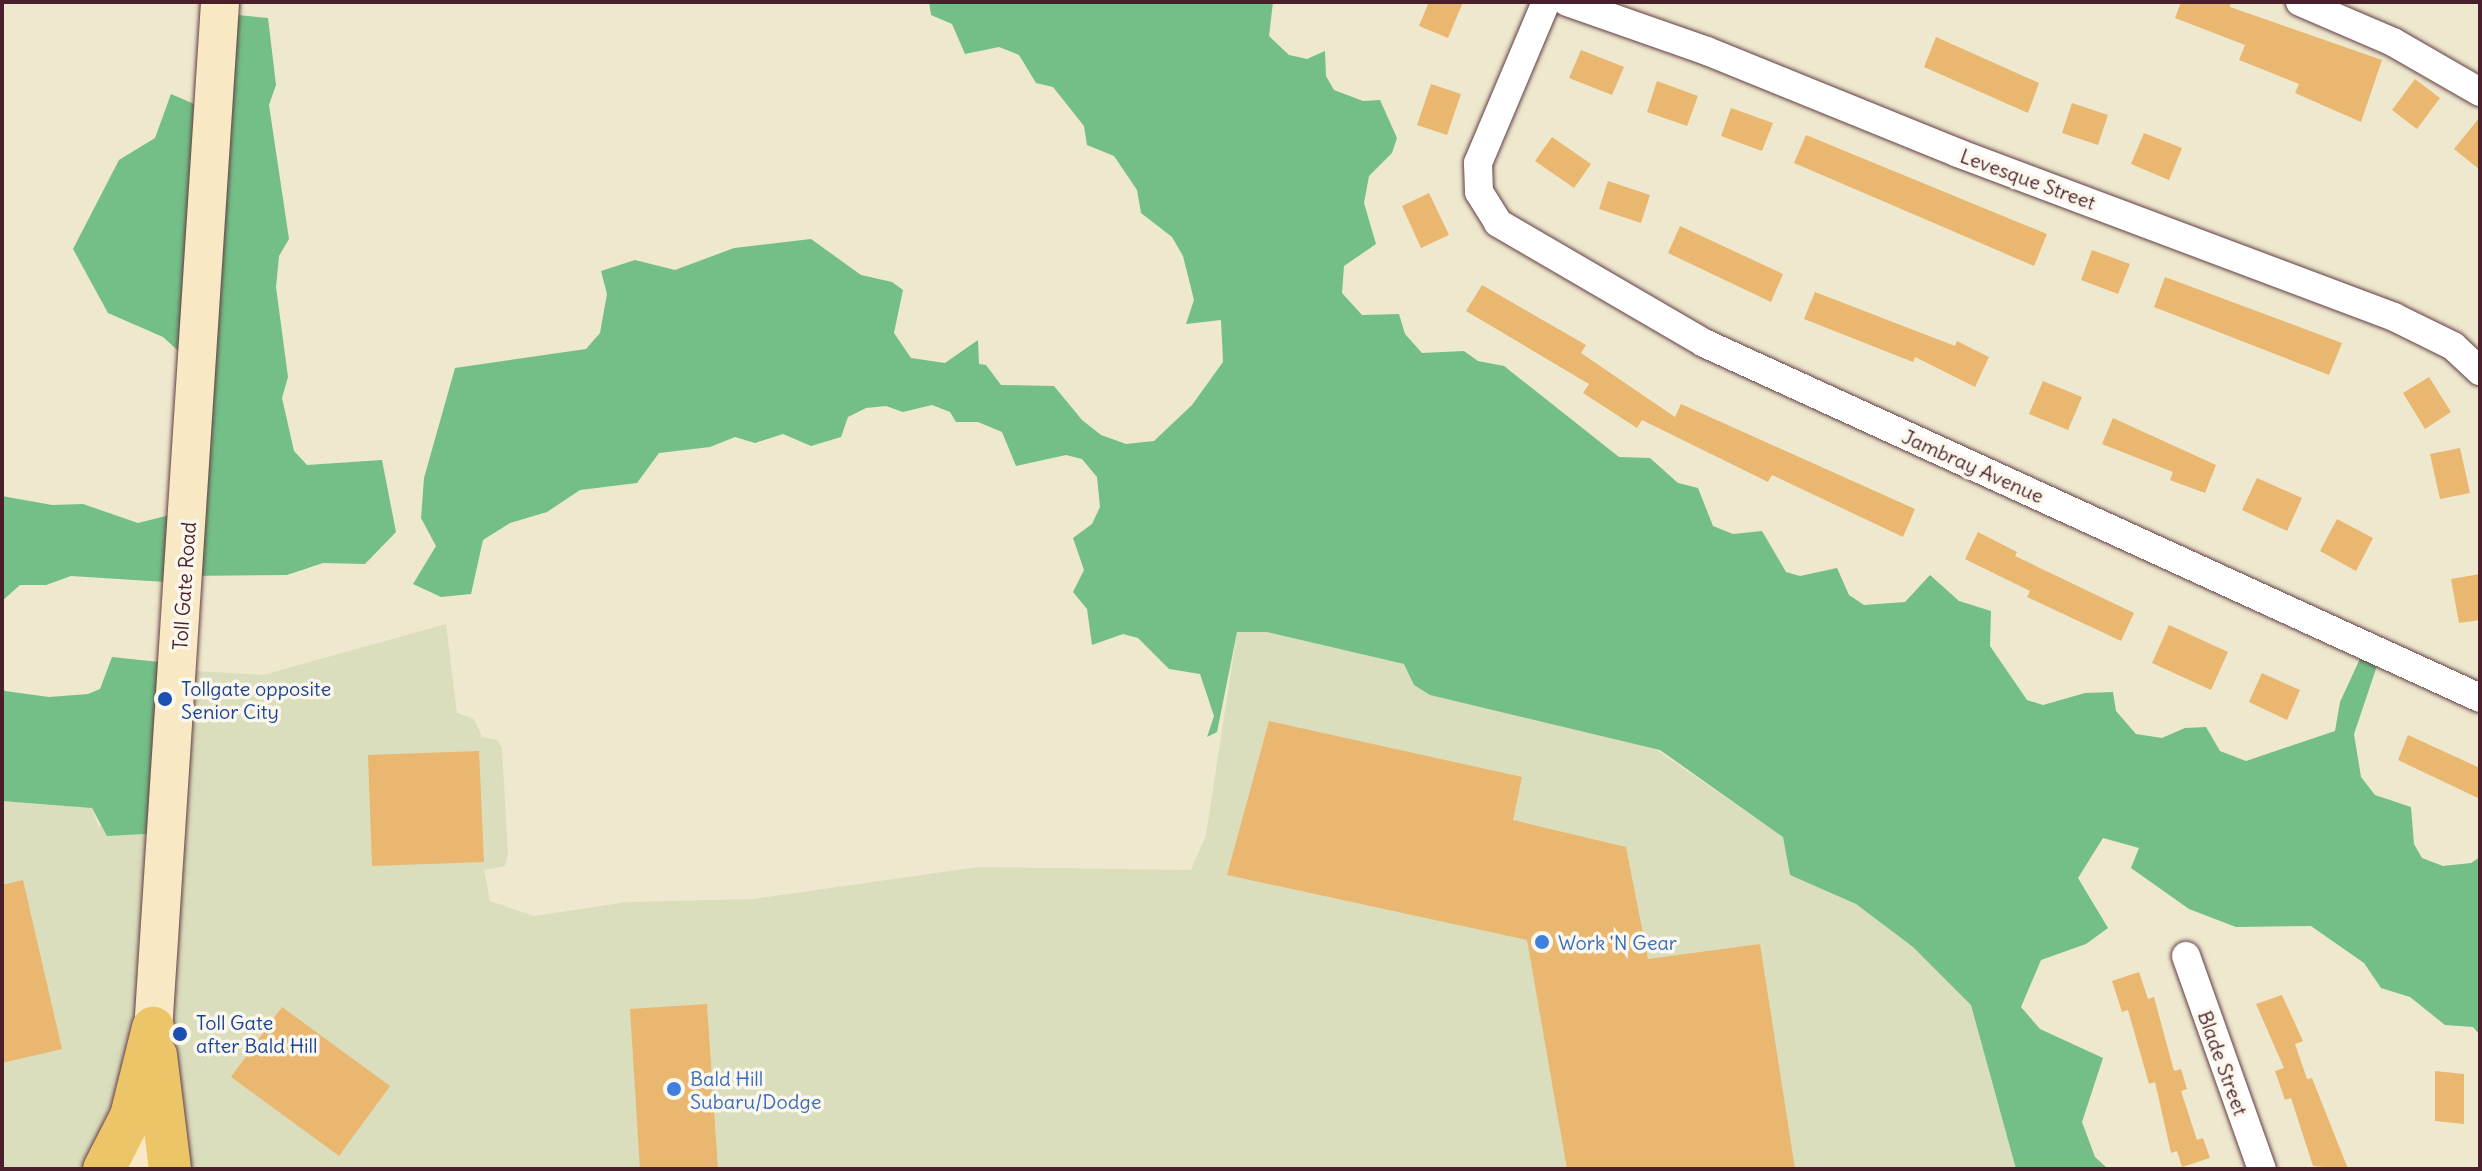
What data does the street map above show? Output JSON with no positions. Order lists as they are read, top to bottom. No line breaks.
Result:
{"streets":{"main road":["Toll Gate Road"],"street":["Levesque Street","Jambray Avenue","Blade Street"]},"places":["Tollgate opposite Senior City","Work 'N Gear","Toll Gate after Bald Hill","Bald Hill Subaru/Dodge"]}
